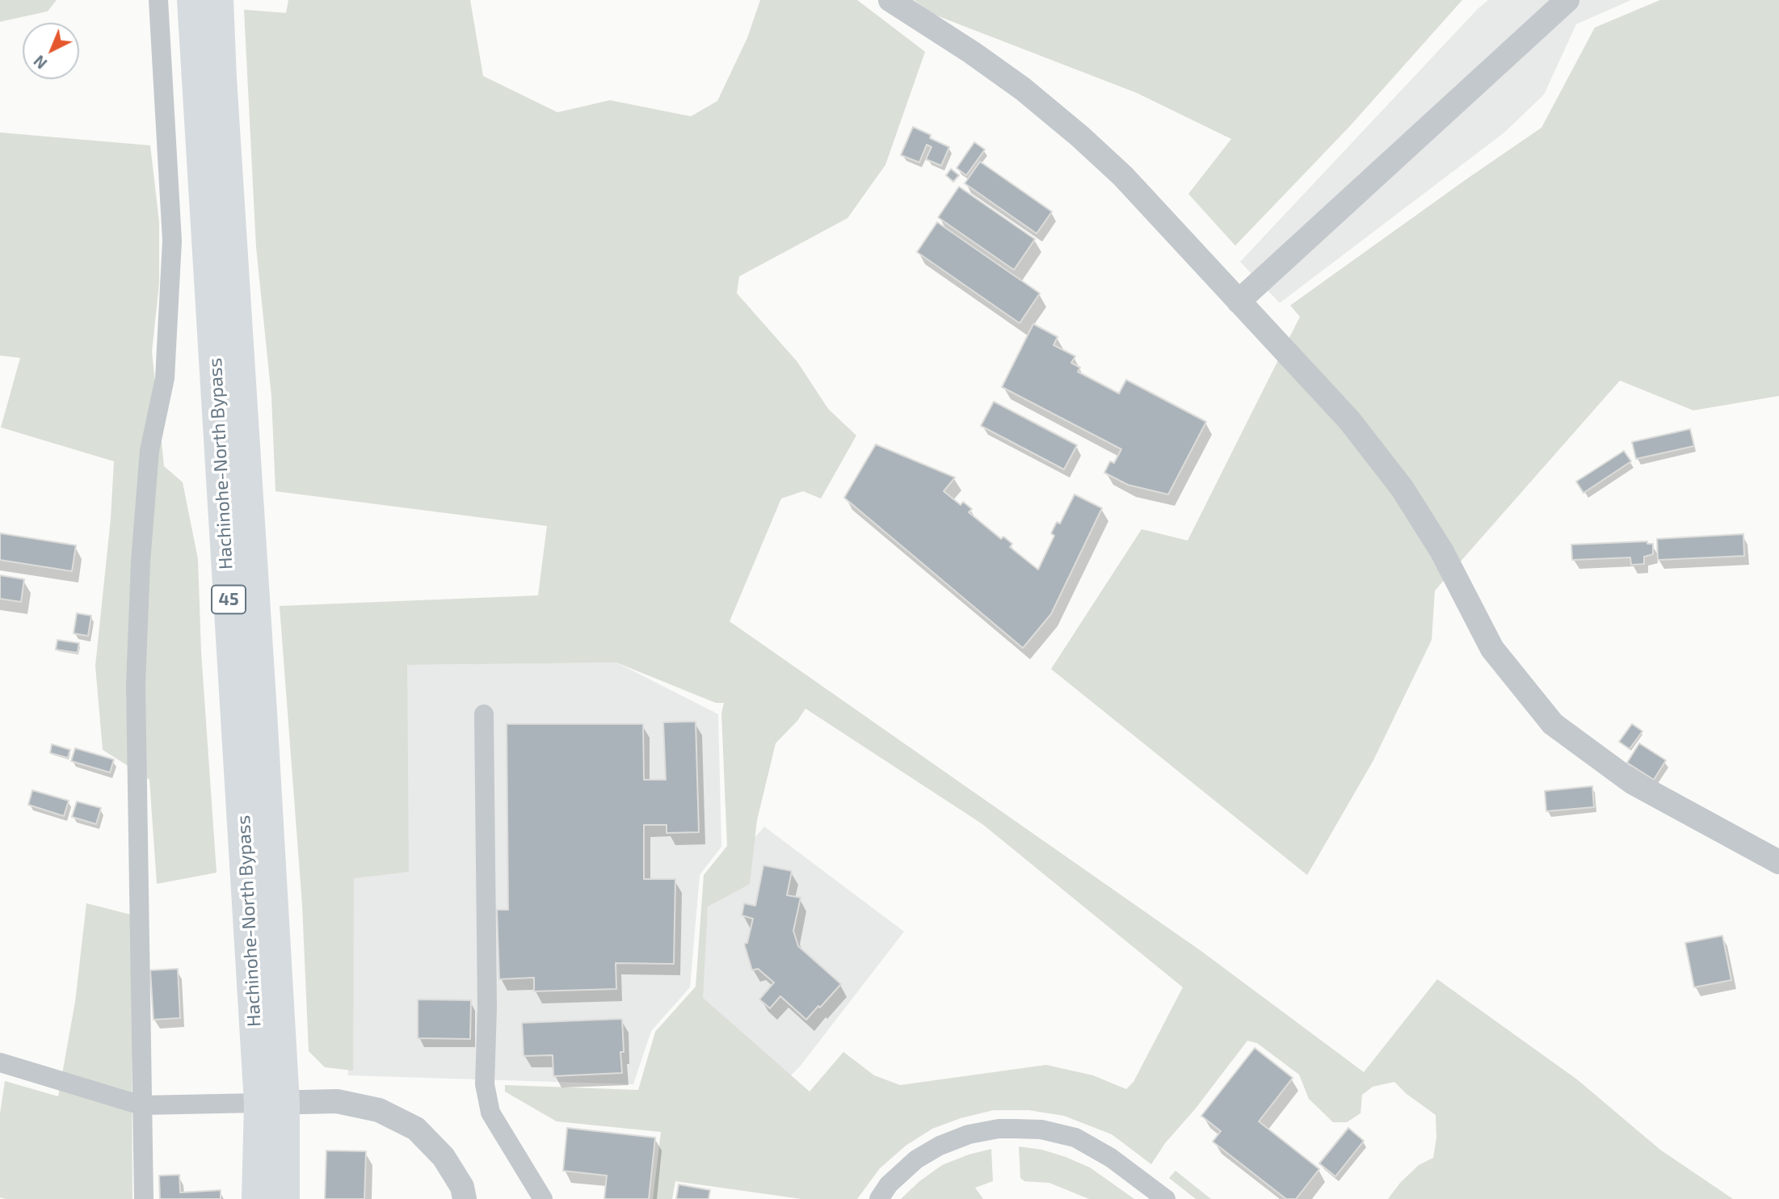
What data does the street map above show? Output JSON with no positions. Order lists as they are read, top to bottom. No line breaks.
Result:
{"streets":{"highway":["Hachinohe-North Bypass","45"]},"north":"bottom left"}
